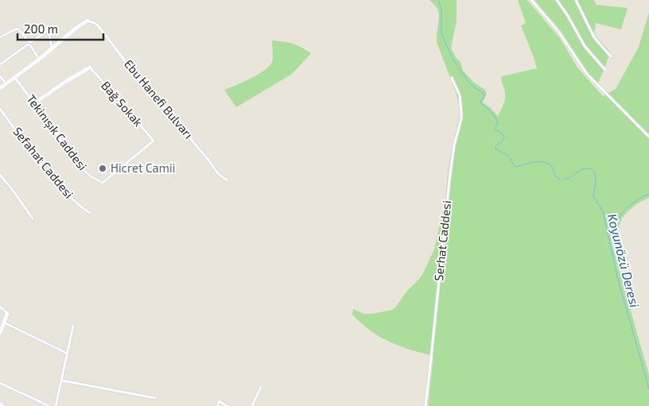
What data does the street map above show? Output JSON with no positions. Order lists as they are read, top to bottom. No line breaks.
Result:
{"streets":{"street":["Ebu Hanefi Bulvarı","Bağ Sokak","Tekinışık Caddesi","Sefahat Caddesi","Serhat Caddesi"]},"crossings":[["Bağ Sokak","Tekinışık Caddesi"]],"water":["Koyunözü Deresi"],"places":["Hicret Camii"],"scale_bar":"200 m"}
